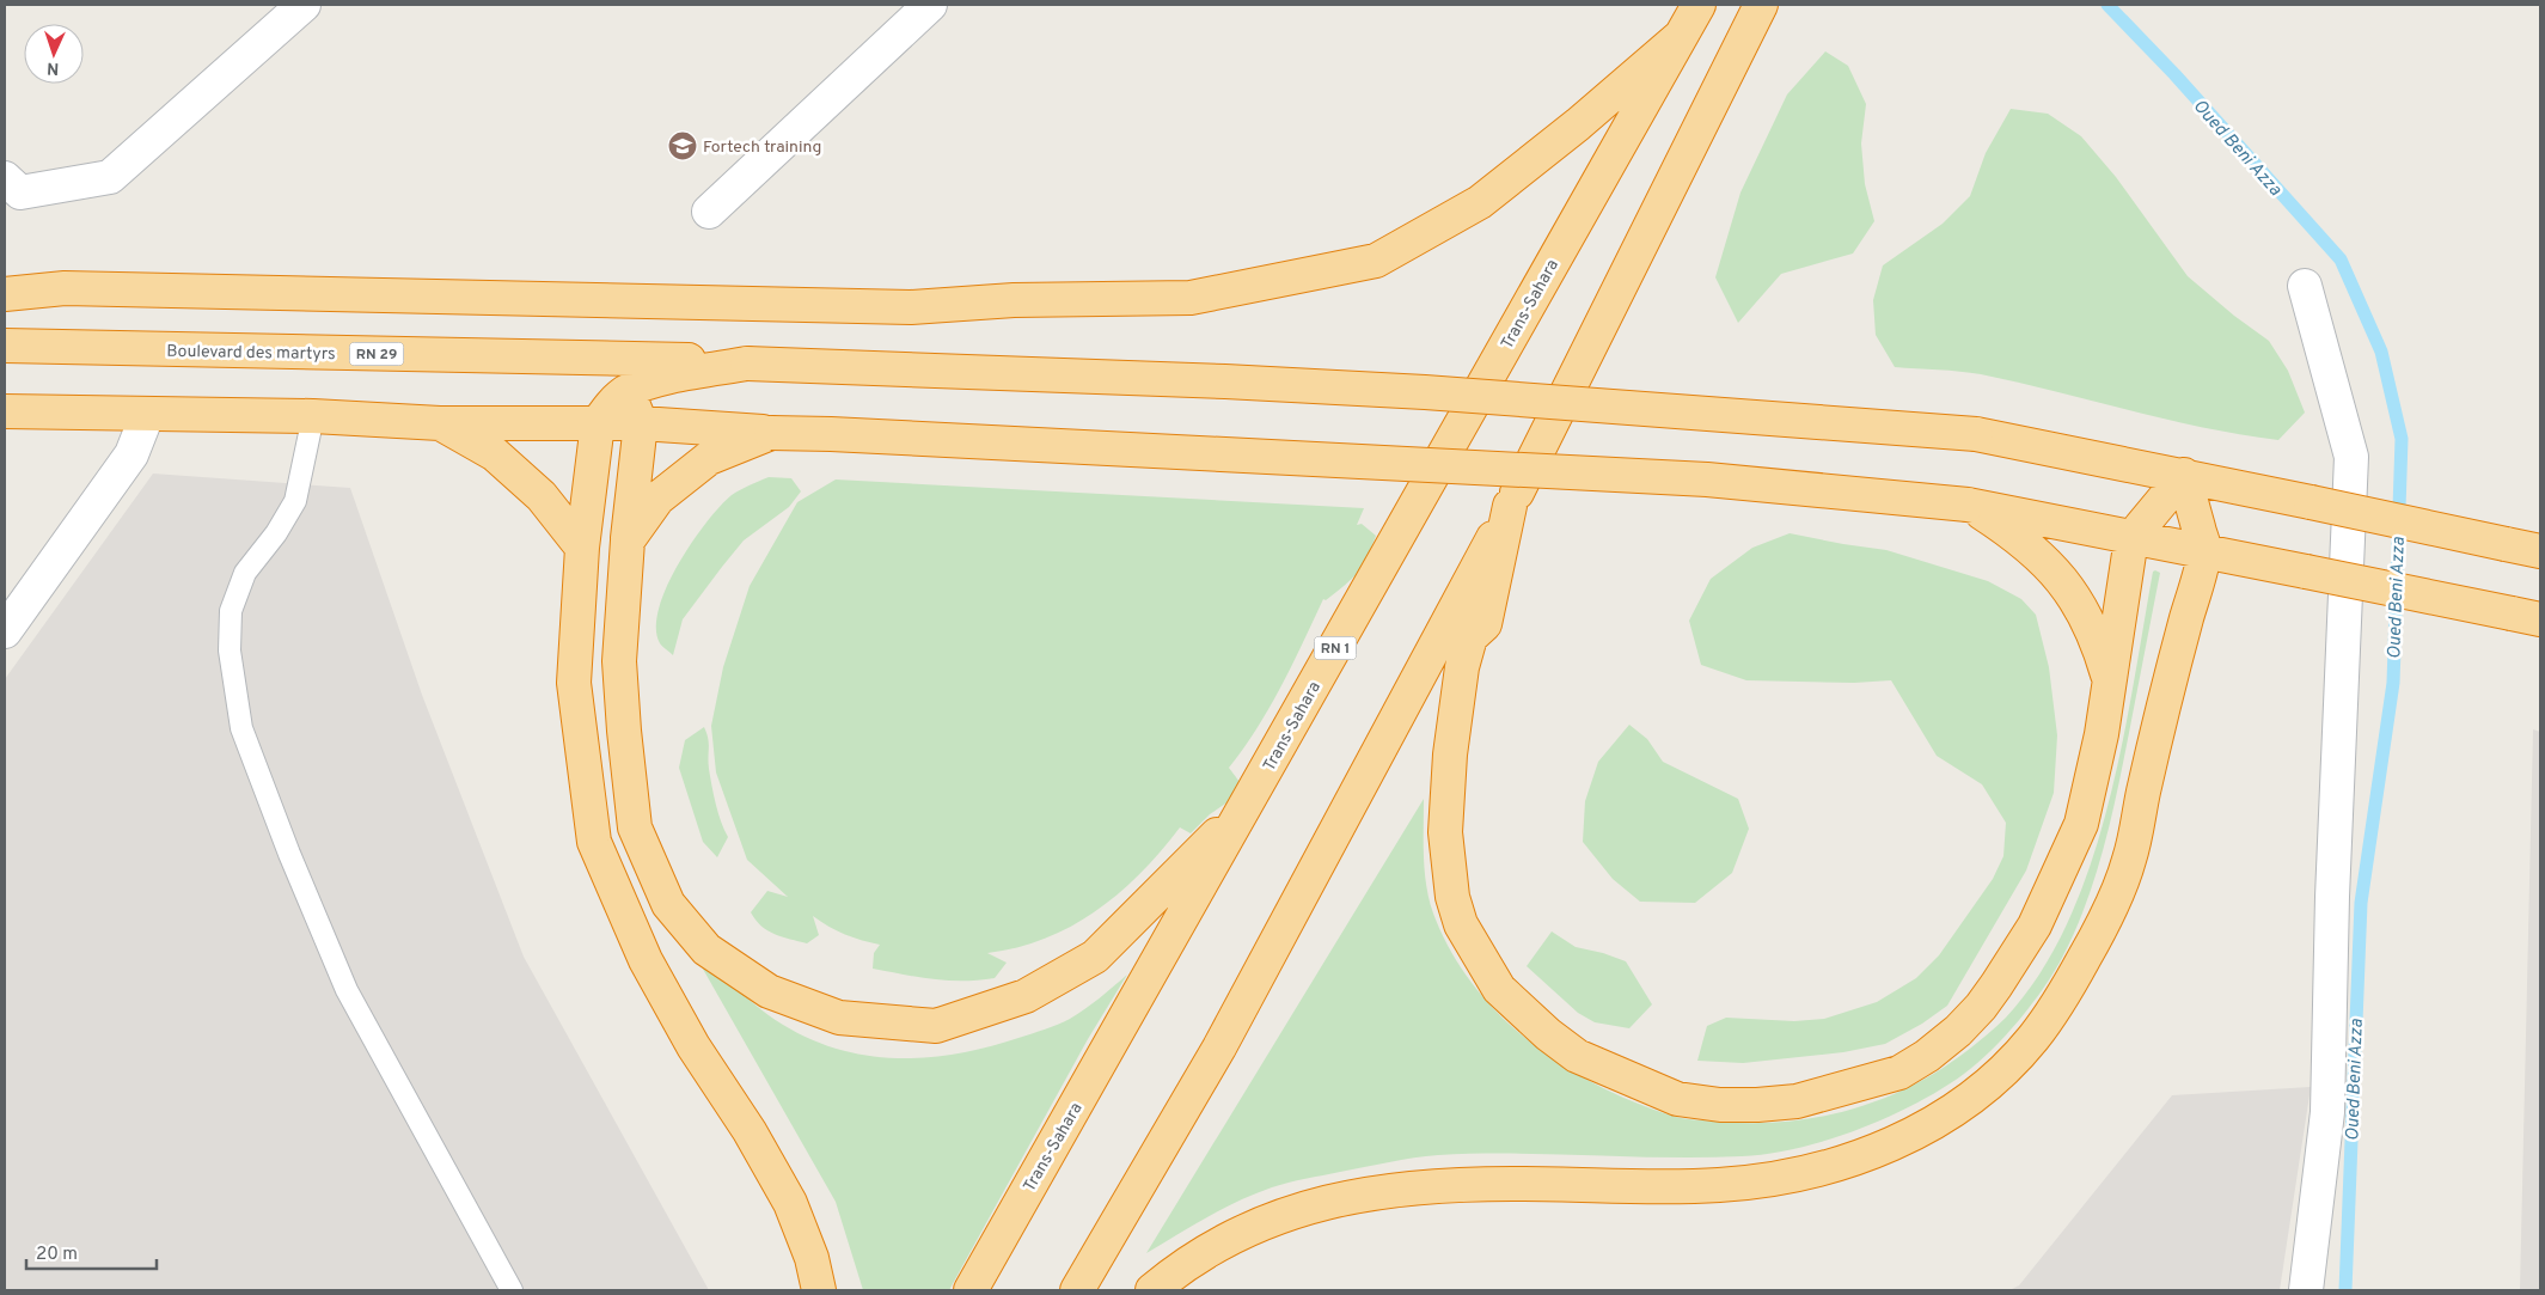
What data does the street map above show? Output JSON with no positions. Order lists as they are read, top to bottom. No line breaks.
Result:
{"streets":{"highway":["Trans-Sahara","Boulevard des martyrs","RN 29","RN 1"]},"water":["Oued Beni Azza"],"places":{"school or university":["Fortech training"]},"scale_bar":"20 m","north":"bottom"}
